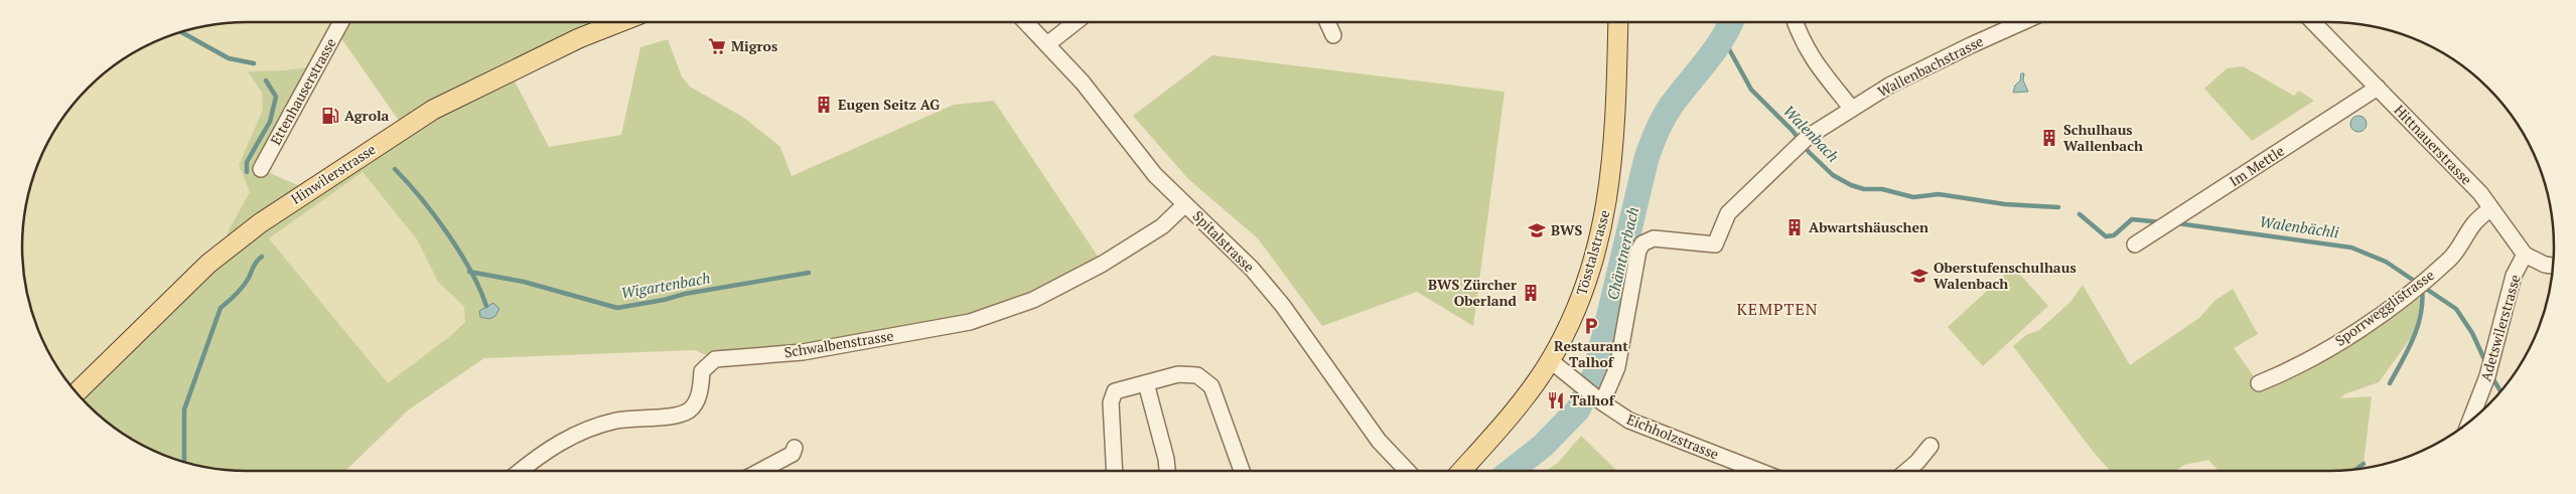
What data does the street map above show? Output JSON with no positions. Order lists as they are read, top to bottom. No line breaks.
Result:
{"streets":{"main road":["Hinwilerstrasse","Tösstalstrasse"],"street":["Wallenbachstrasse","Ettenhauserstrasse","Hittnauerstrasse","Im Mettle","Spitalstrasse","Sporrwegglistrasse","Adetswilerstrasse","Schwalbenstrasse","Eichholzstrasse"]},"crossings":[["Wallenbachstrasse","Eichholzstrasse"],["Hittnauerstrasse","Im Mettle"],["Hittnauerstrasse","Sporrwegglistrasse"],["Hittnauerstrasse","Adetswilerstrasse"],["Spitalstrasse","Schwalbenstrasse"],["Tösstalstrasse","Eichholzstrasse"]],"districts":["KEMPTEN"],"water":["Walenbach","Walenbächli","Chämtnerbach","Wigartenbach"],"places":{"supermarket":["Migros"],"building":["Eugen Seitz AG","Schulhaus Wallenbach","Abwartshäuschen","BWS Zürcher Oberland"],"fuel station":["Agrola"],"school or university":["BWS","Oberstufenschulhaus Walenbach"],"parking":["Restaurant Talhof"],"restaurant":["Talhof"]}}
